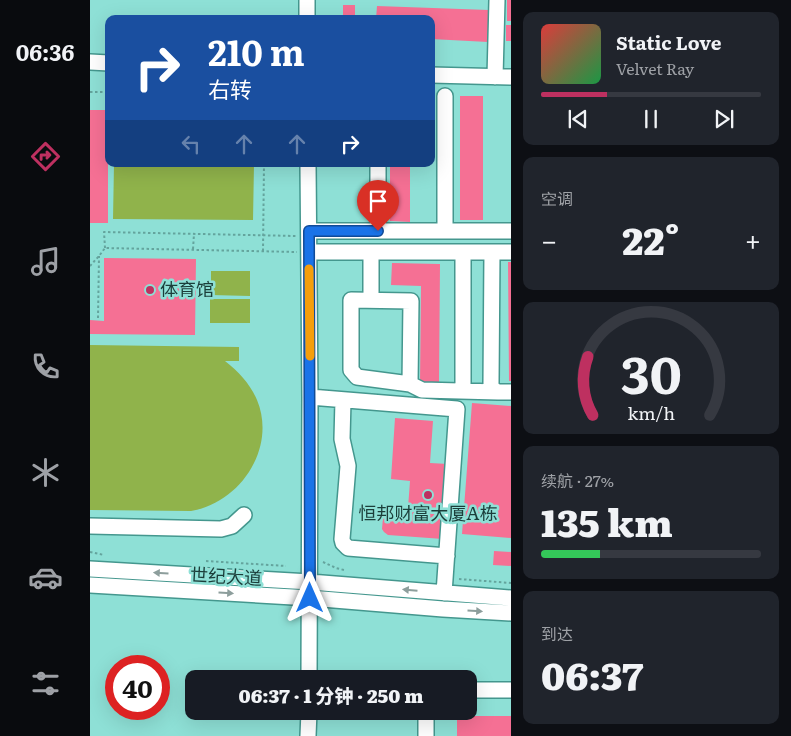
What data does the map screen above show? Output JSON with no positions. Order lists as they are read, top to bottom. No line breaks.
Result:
{"streets":{"street":["世纪大道"]},"places":["体育馆","恒邦财富大厦A栋"],"page":{"tabs":"06:36","turn":["210 m","右转"],"song":["Static Love","Velvet Ray"],"tile":["空调",["续航 · 27%","135 km"],["到达","06:37"]],"heat":["−","22°","+"],"limit":"40","trip":"06:37 · 1 分钟 · 250 m","gauge":["30","km/h"]}}
